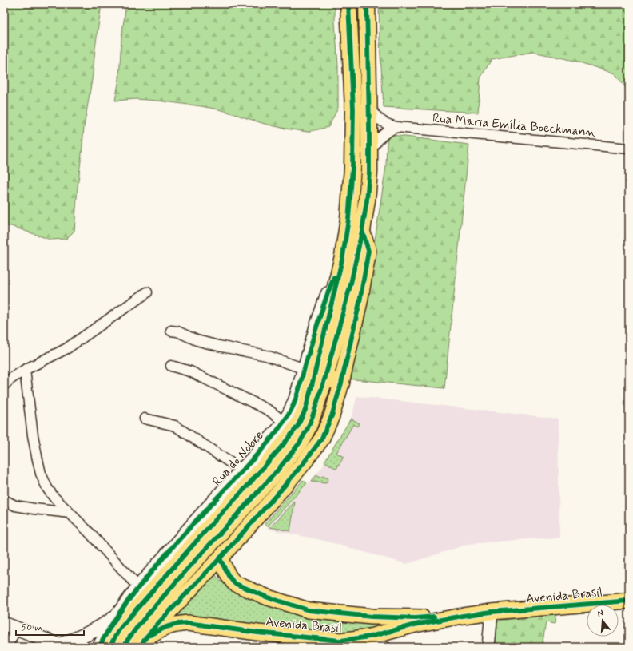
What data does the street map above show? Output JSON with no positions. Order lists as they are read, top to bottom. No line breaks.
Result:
{"streets":{"main road":["Rua do Nobre","Avenida Brasil"],"street":["Rua Maria Emília Boeckmann"]},"scale_bar":"50 m","north":"top"}
